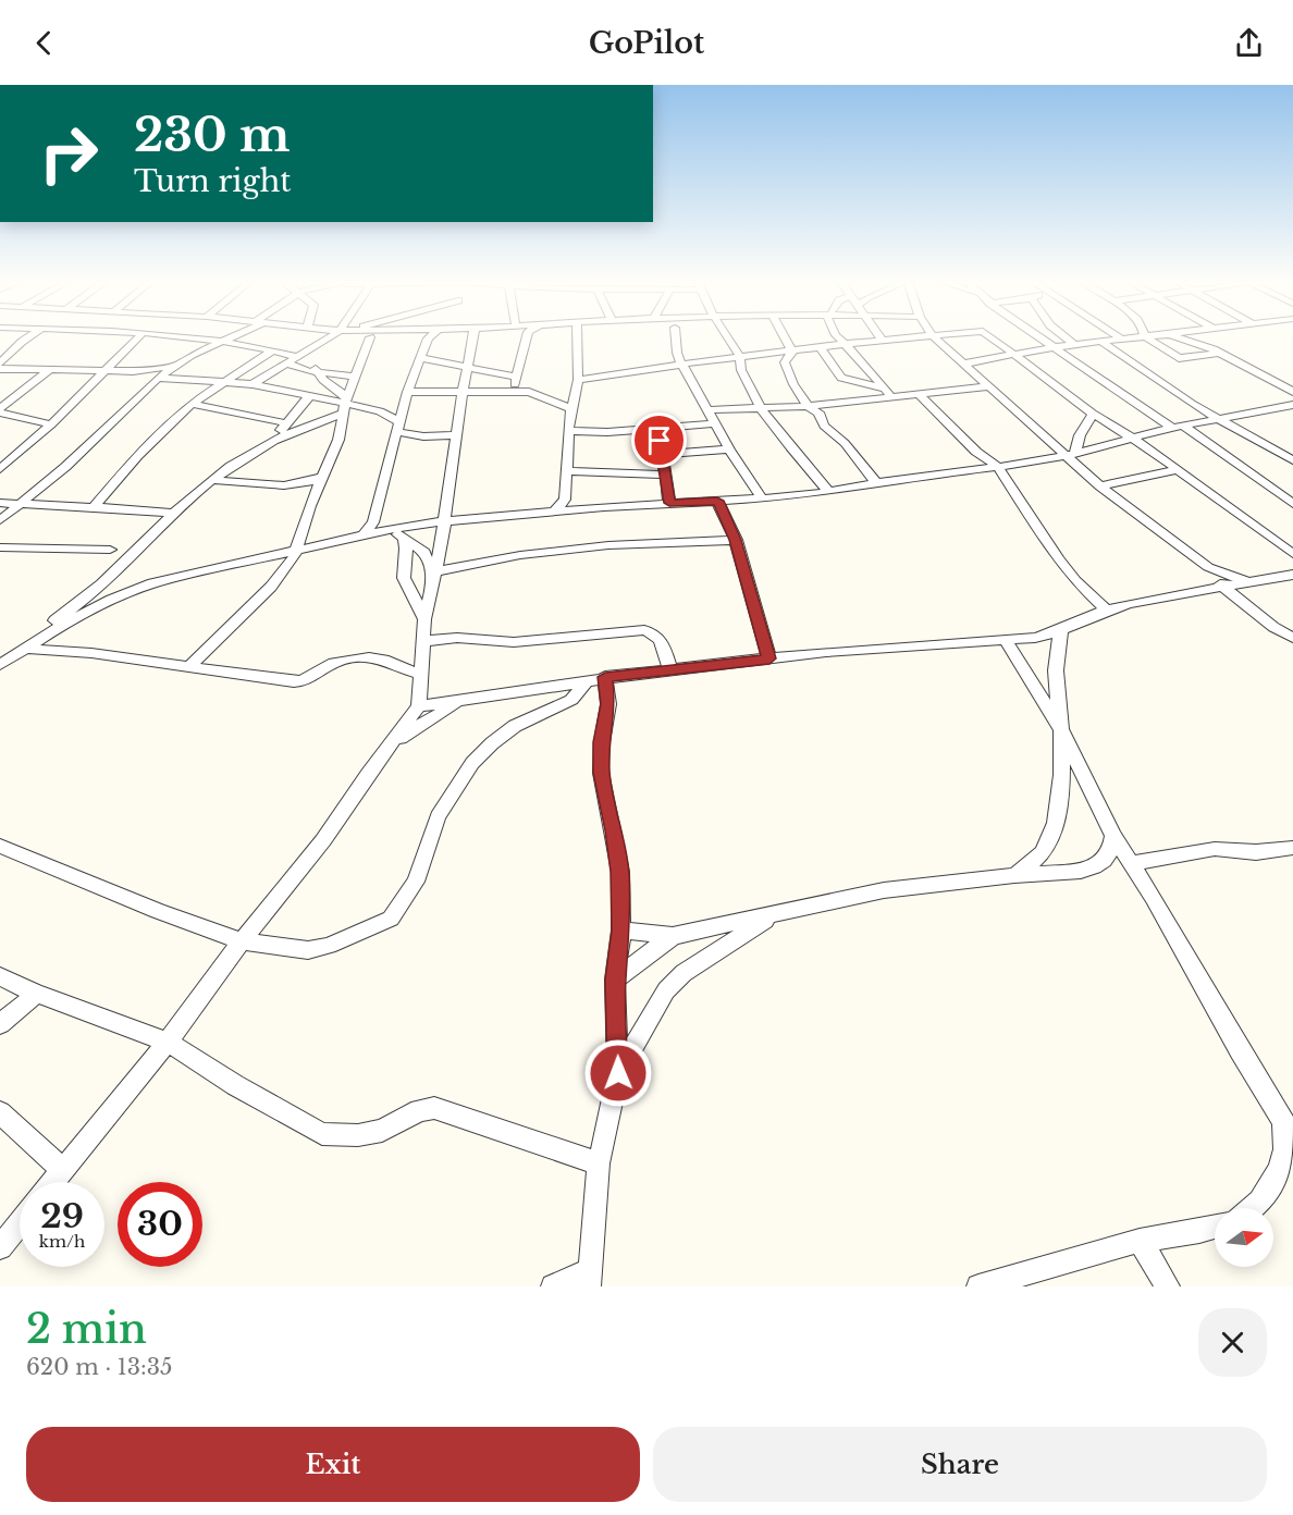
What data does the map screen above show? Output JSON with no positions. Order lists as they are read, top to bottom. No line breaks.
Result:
{"north":"right","page":{"header":"GoPilot","turn":["230 m","Turn right"],"speed":"29 km/h","limit":"30","heading":["2 min","620 m · 13:35"],"buttons":["Exit","Share"]}}
